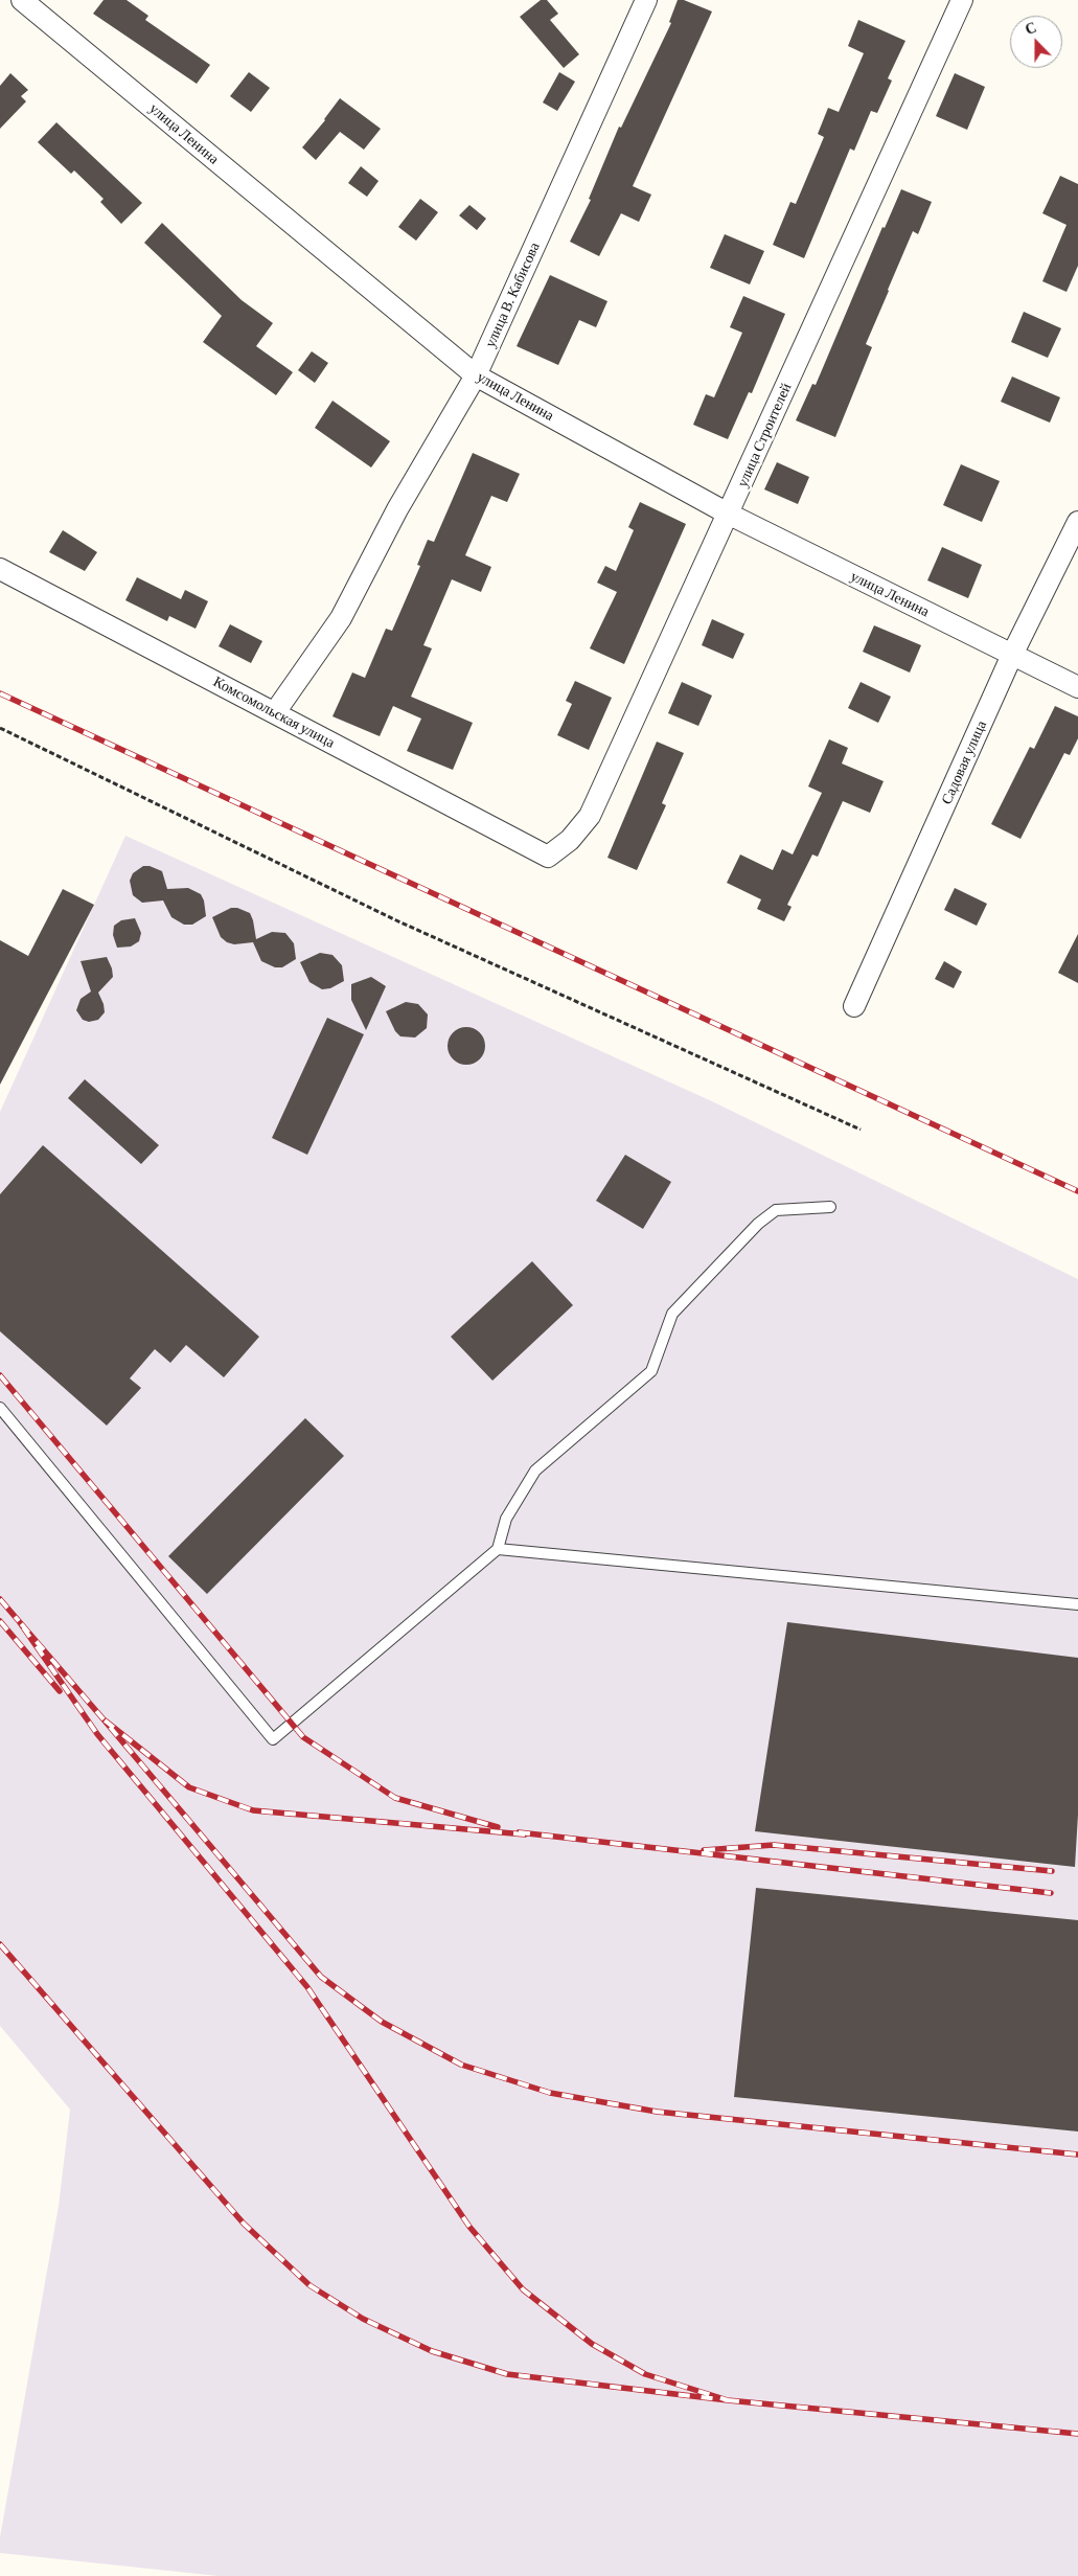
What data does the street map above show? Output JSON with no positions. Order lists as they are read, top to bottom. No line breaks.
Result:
{"streets":{"street":["улица Ленина","улица В. Кабисова","улица Строителей","Комсомольская улица","Садовая улица"]},"crossings":[["улица Ленина","улица В. Кабисова"],["улица Ленина","улица Строителей"],["улица Ленина","Садовая улица"],["улица В. Кабисова","Комсомольская улица"],["улица Строителей","Комсомольская улица"]],"north":"top"}
